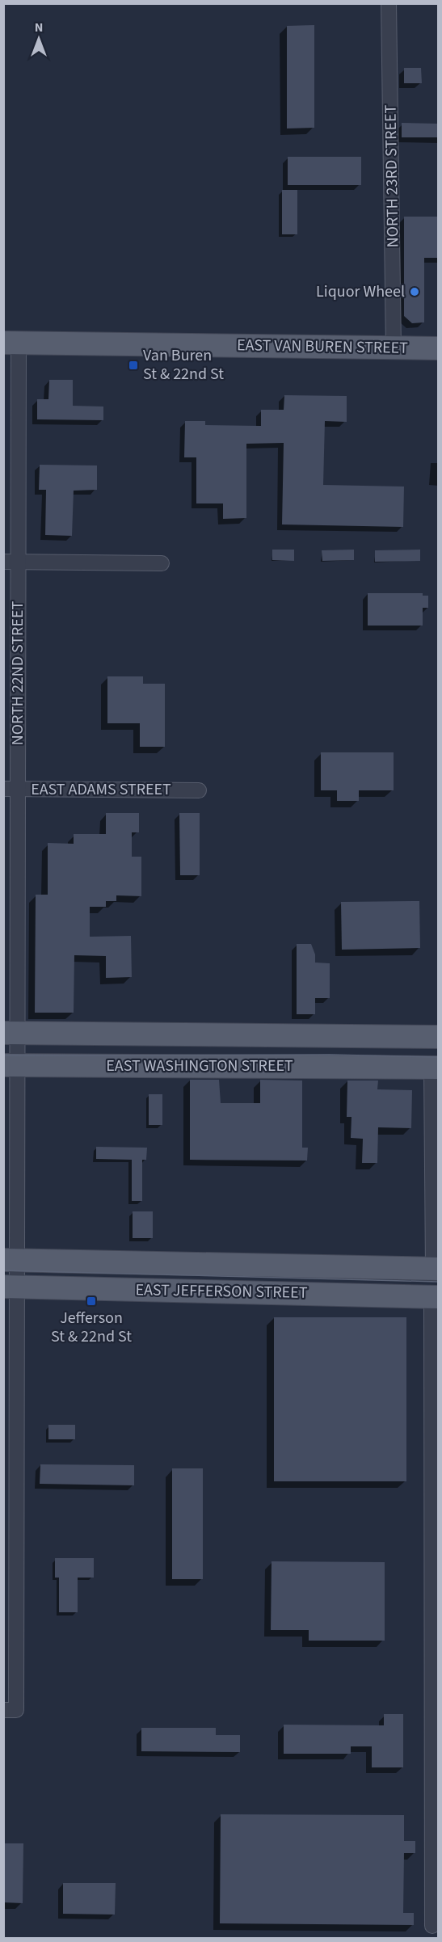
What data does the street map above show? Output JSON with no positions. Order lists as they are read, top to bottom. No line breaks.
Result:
{"streets":{"main road":["EAST VAN BUREN STREET","EAST WASHINGTON STREET","EAST JEFFERSON STREET"],"street":["NORTH 23RD STREET","NORTH 22ND STREET","EAST ADAMS STREET"]},"crossings":[["NORTH 23RD STREET","EAST VAN BUREN STREET"],["EAST VAN BUREN STREET","NORTH 22ND STREET"],["NORTH 22ND STREET","EAST ADAMS STREET"],["NORTH 22ND STREET","EAST WASHINGTON STREET"],["NORTH 22ND STREET","EAST JEFFERSON STREET"]],"places":{"other":["Liquor Wheel"],"transit":["Van Buren St & 22nd St","Jefferson St & 22nd St"]},"north":"top"}
